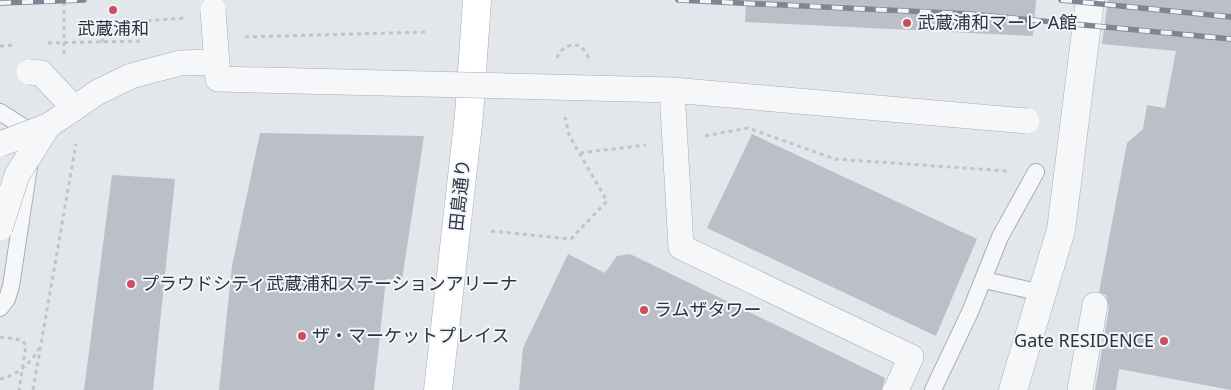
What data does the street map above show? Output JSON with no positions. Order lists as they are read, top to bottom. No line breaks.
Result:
{"streets":{"main road":["田島通り"]},"places":["武蔵浦和","武蔵浦和マーレ A館","プラウドシティ武蔵浦和ステーションアリーナ","ラムザタワー","ザ・マーケットプレイス","Gate RESIDENCE"]}
